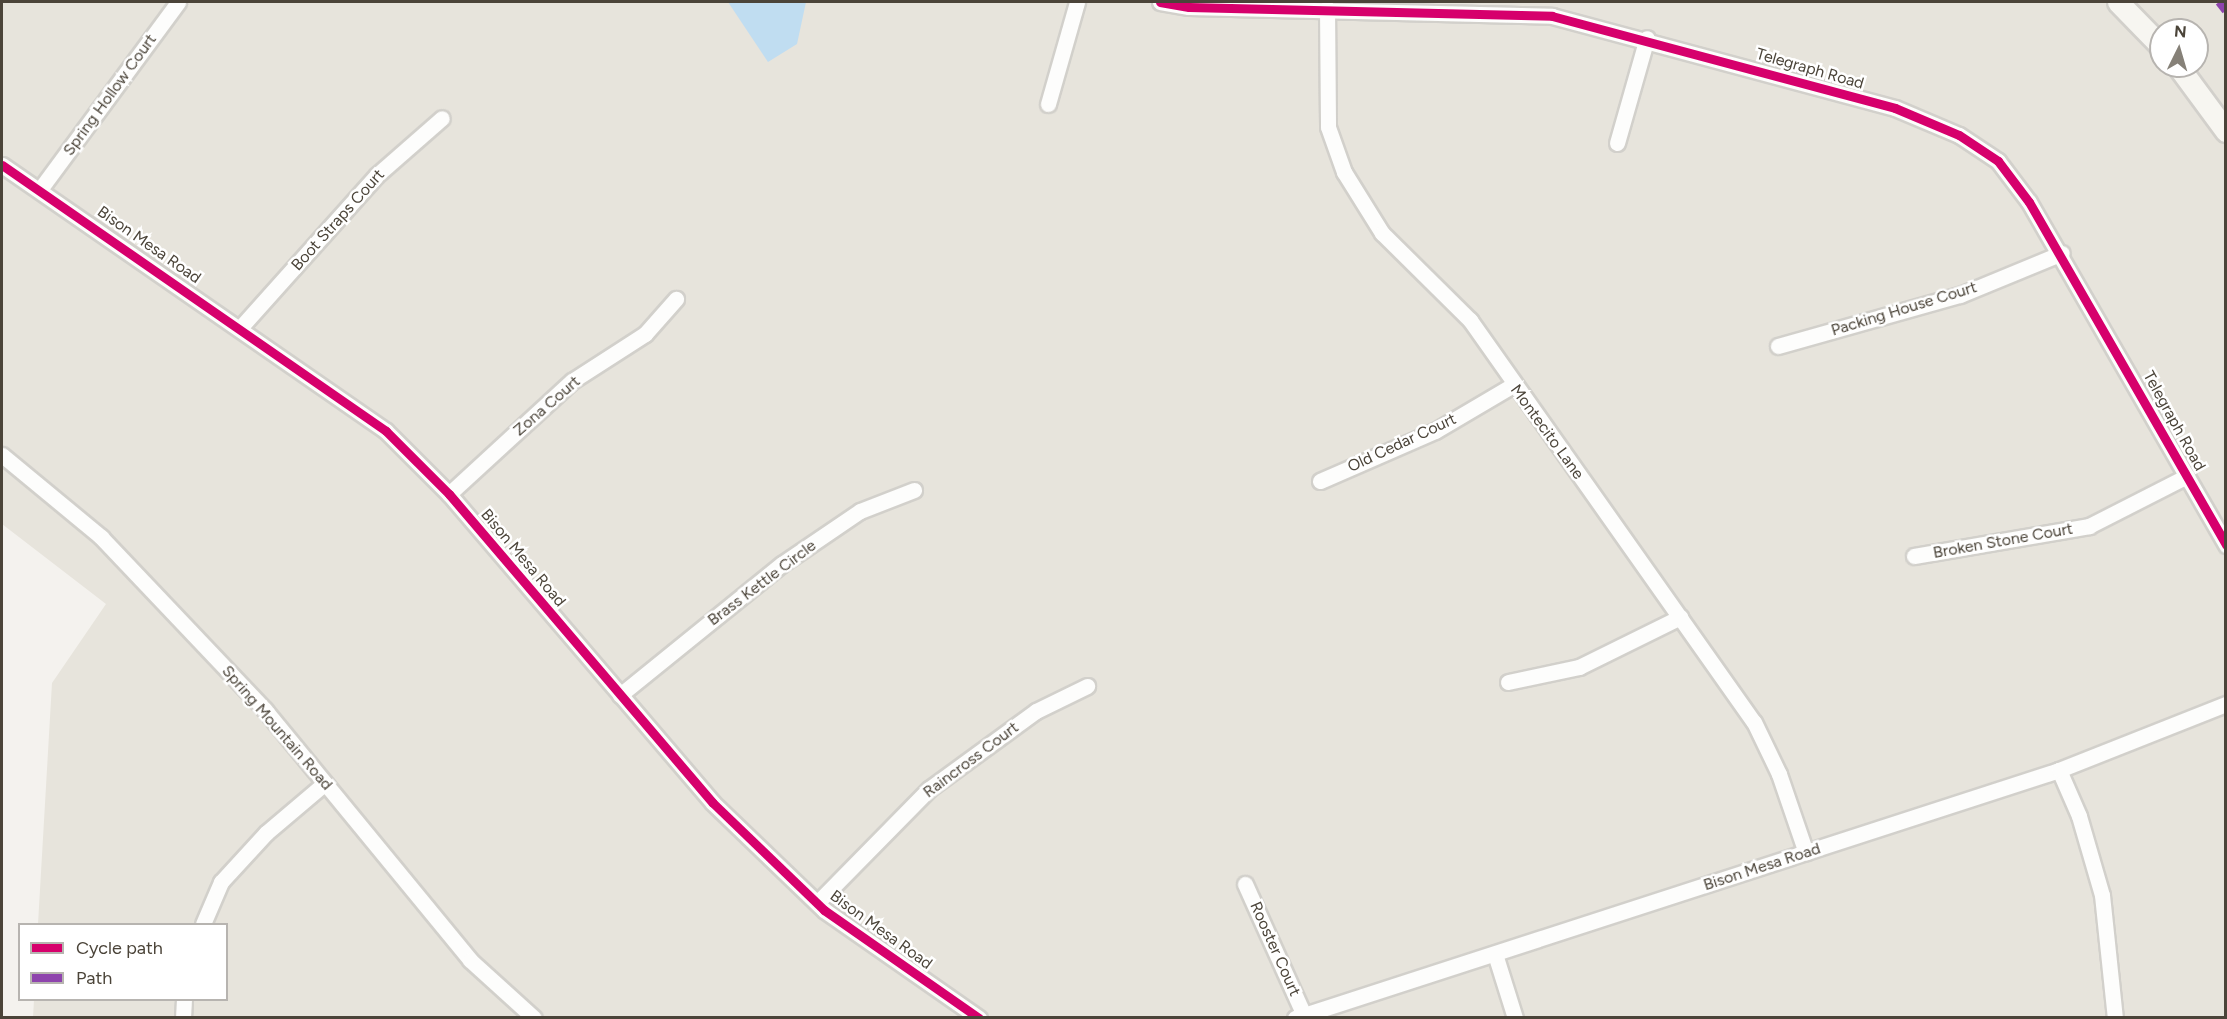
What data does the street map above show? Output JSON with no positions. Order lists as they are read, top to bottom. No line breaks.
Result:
{"streets":{"street":["Telegraph Road","Spring Hollow Court","Boot Straps Court","Bison Mesa Road","Packing House Court","Zona Court","Montecito Lane","Old Cedar Court","Broken Stone Court","Brass Kettle Circle","Spring Mountain Road","Raincross Court","Rooster Court"]},"crossings":[["Telegraph Road","Packing House Court"],["Telegraph Road","Montecito Lane"],["Telegraph Road","Broken Stone Court"],["Spring Hollow Court","Bison Mesa Road"],["Boot Straps Court","Bison Mesa Road"],["Bison Mesa Road","Zona Court"],["Bison Mesa Road","Montecito Lane"],["Bison Mesa Road","Brass Kettle Circle"],["Bison Mesa Road","Raincross Court"],["Bison Mesa Road","Rooster Court"],["Montecito Lane","Old Cedar Court"]],"legend":["Cycle path","Path"],"north":"top"}
